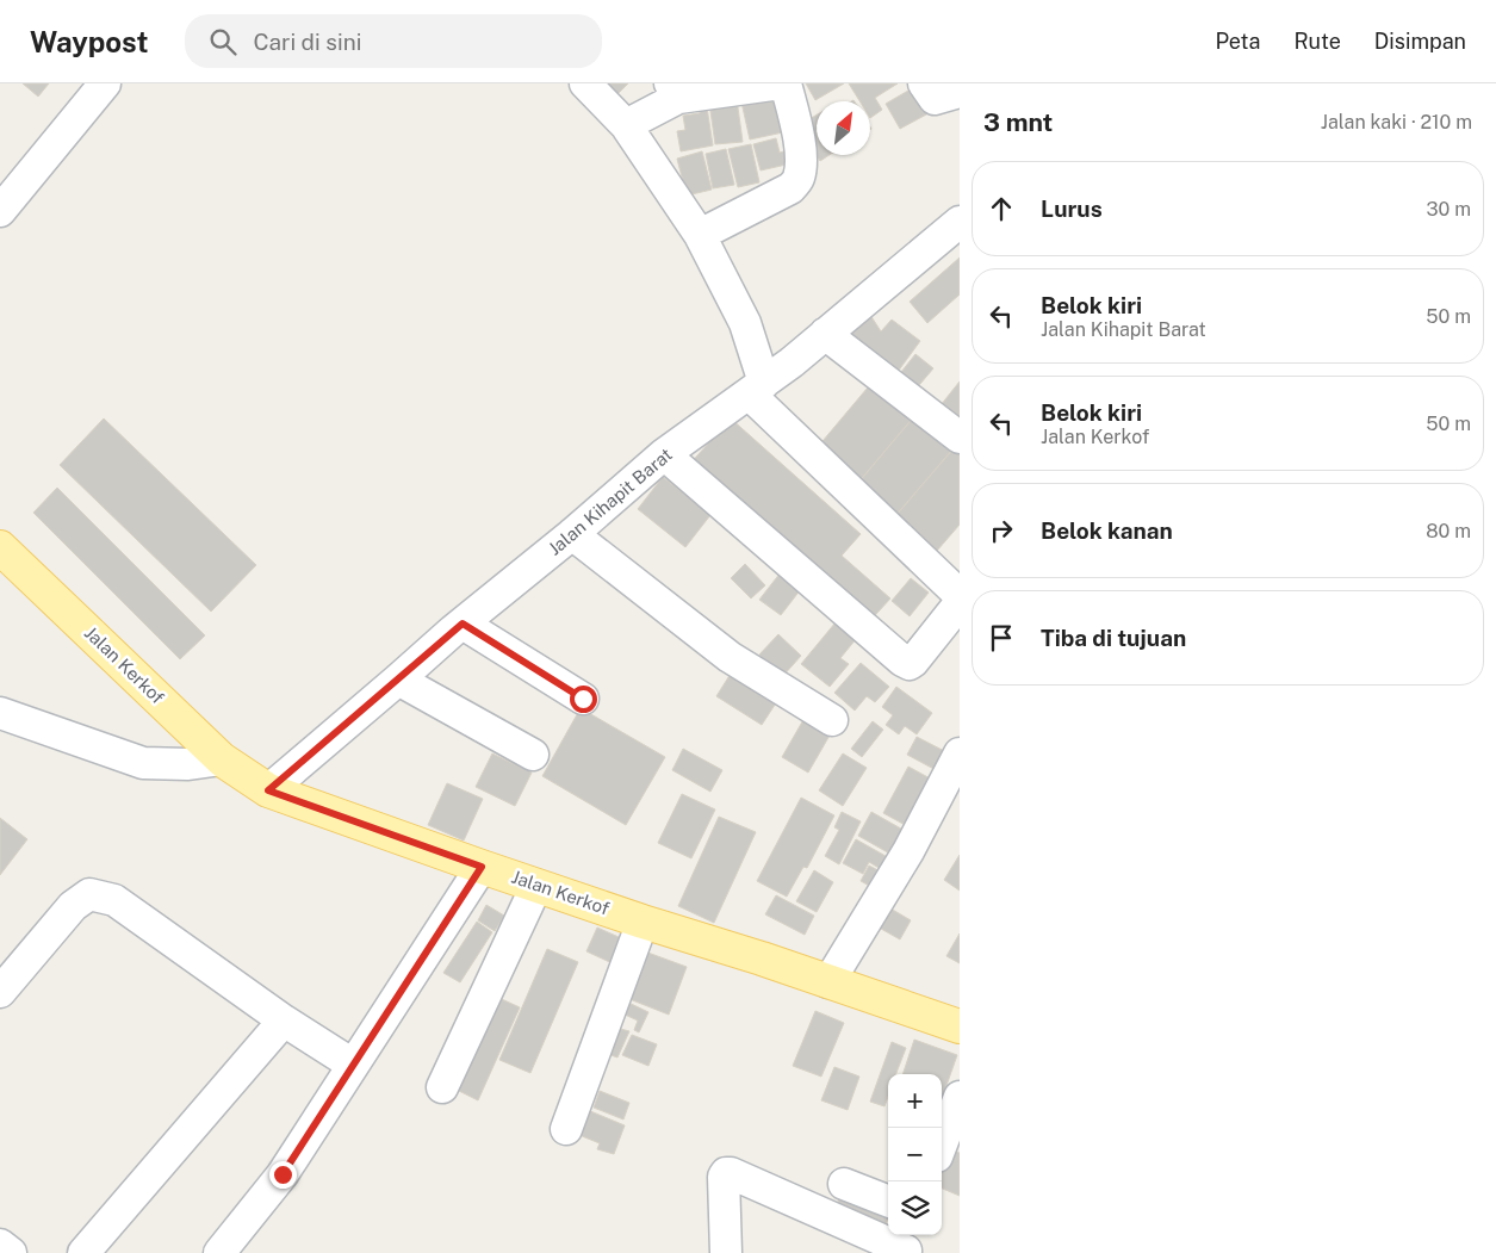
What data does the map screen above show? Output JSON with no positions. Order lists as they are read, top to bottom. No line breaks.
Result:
{"streets":{"main road":["Jalan Kerkof"],"street":["Jalan Kihapit Barat"]},"crossings":[["Jalan Kihapit Barat","Jalan Kerkof"]],"north":"top right","page":{"header":"Waypost","search":"Cari di sini","nav":["Peta","Rute","Disimpan"],"heading":["3 mnt","Jalan kaki · 210 m"],"list":[["Lurus","30 m"],["Belok kiri","Jalan Kihapit Barat","50 m"],["Belok kiri","Jalan Kerkof","50 m"],["Belok kanan","80 m"],"Tiba di tujuan"],"map_buttons":["+","−"]}}
